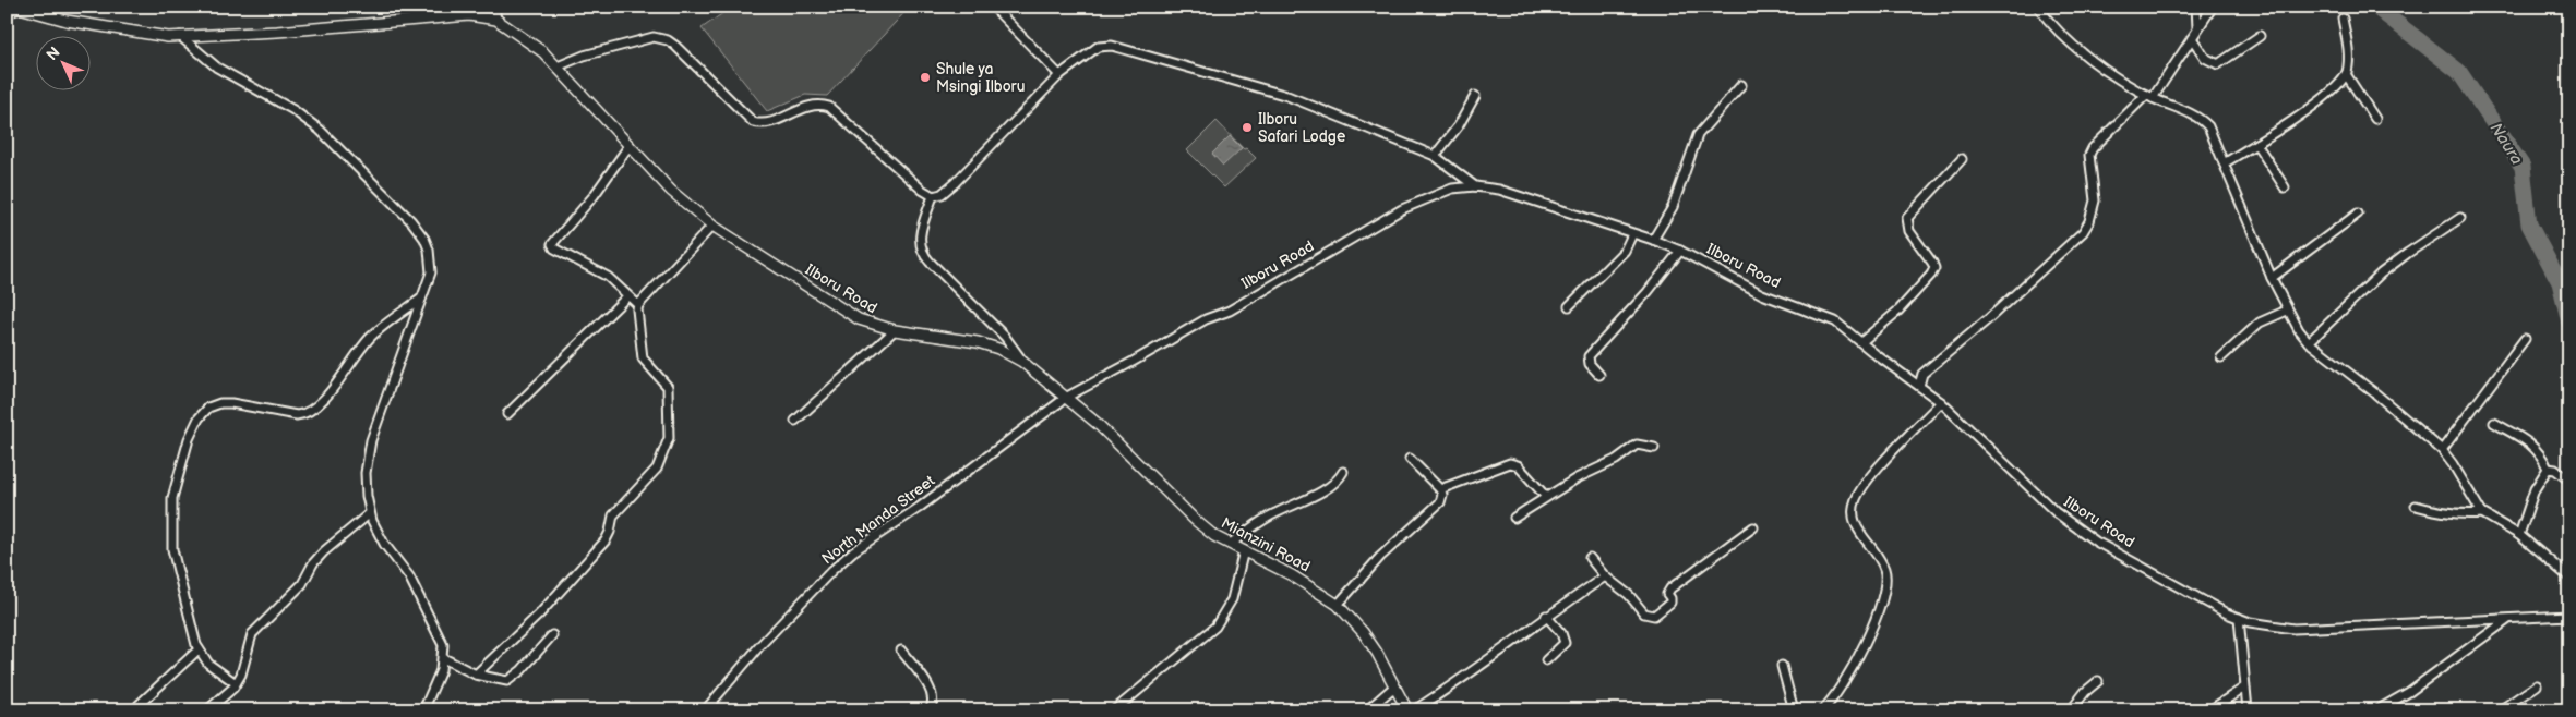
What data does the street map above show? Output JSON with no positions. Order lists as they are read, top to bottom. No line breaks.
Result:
{"streets":{"street":["Ilboru Road","North Manda Street","Mianzini Road"]},"crossings":[["Ilboru Road","North Manda Street"],["Ilboru Road","Mianzini Road"],["North Manda Street","Mianzini Road"]],"water":["Naura"],"places":["Shule ya Msingi Ilboru","Ilboru Safari Lodge"],"north":"top left"}
